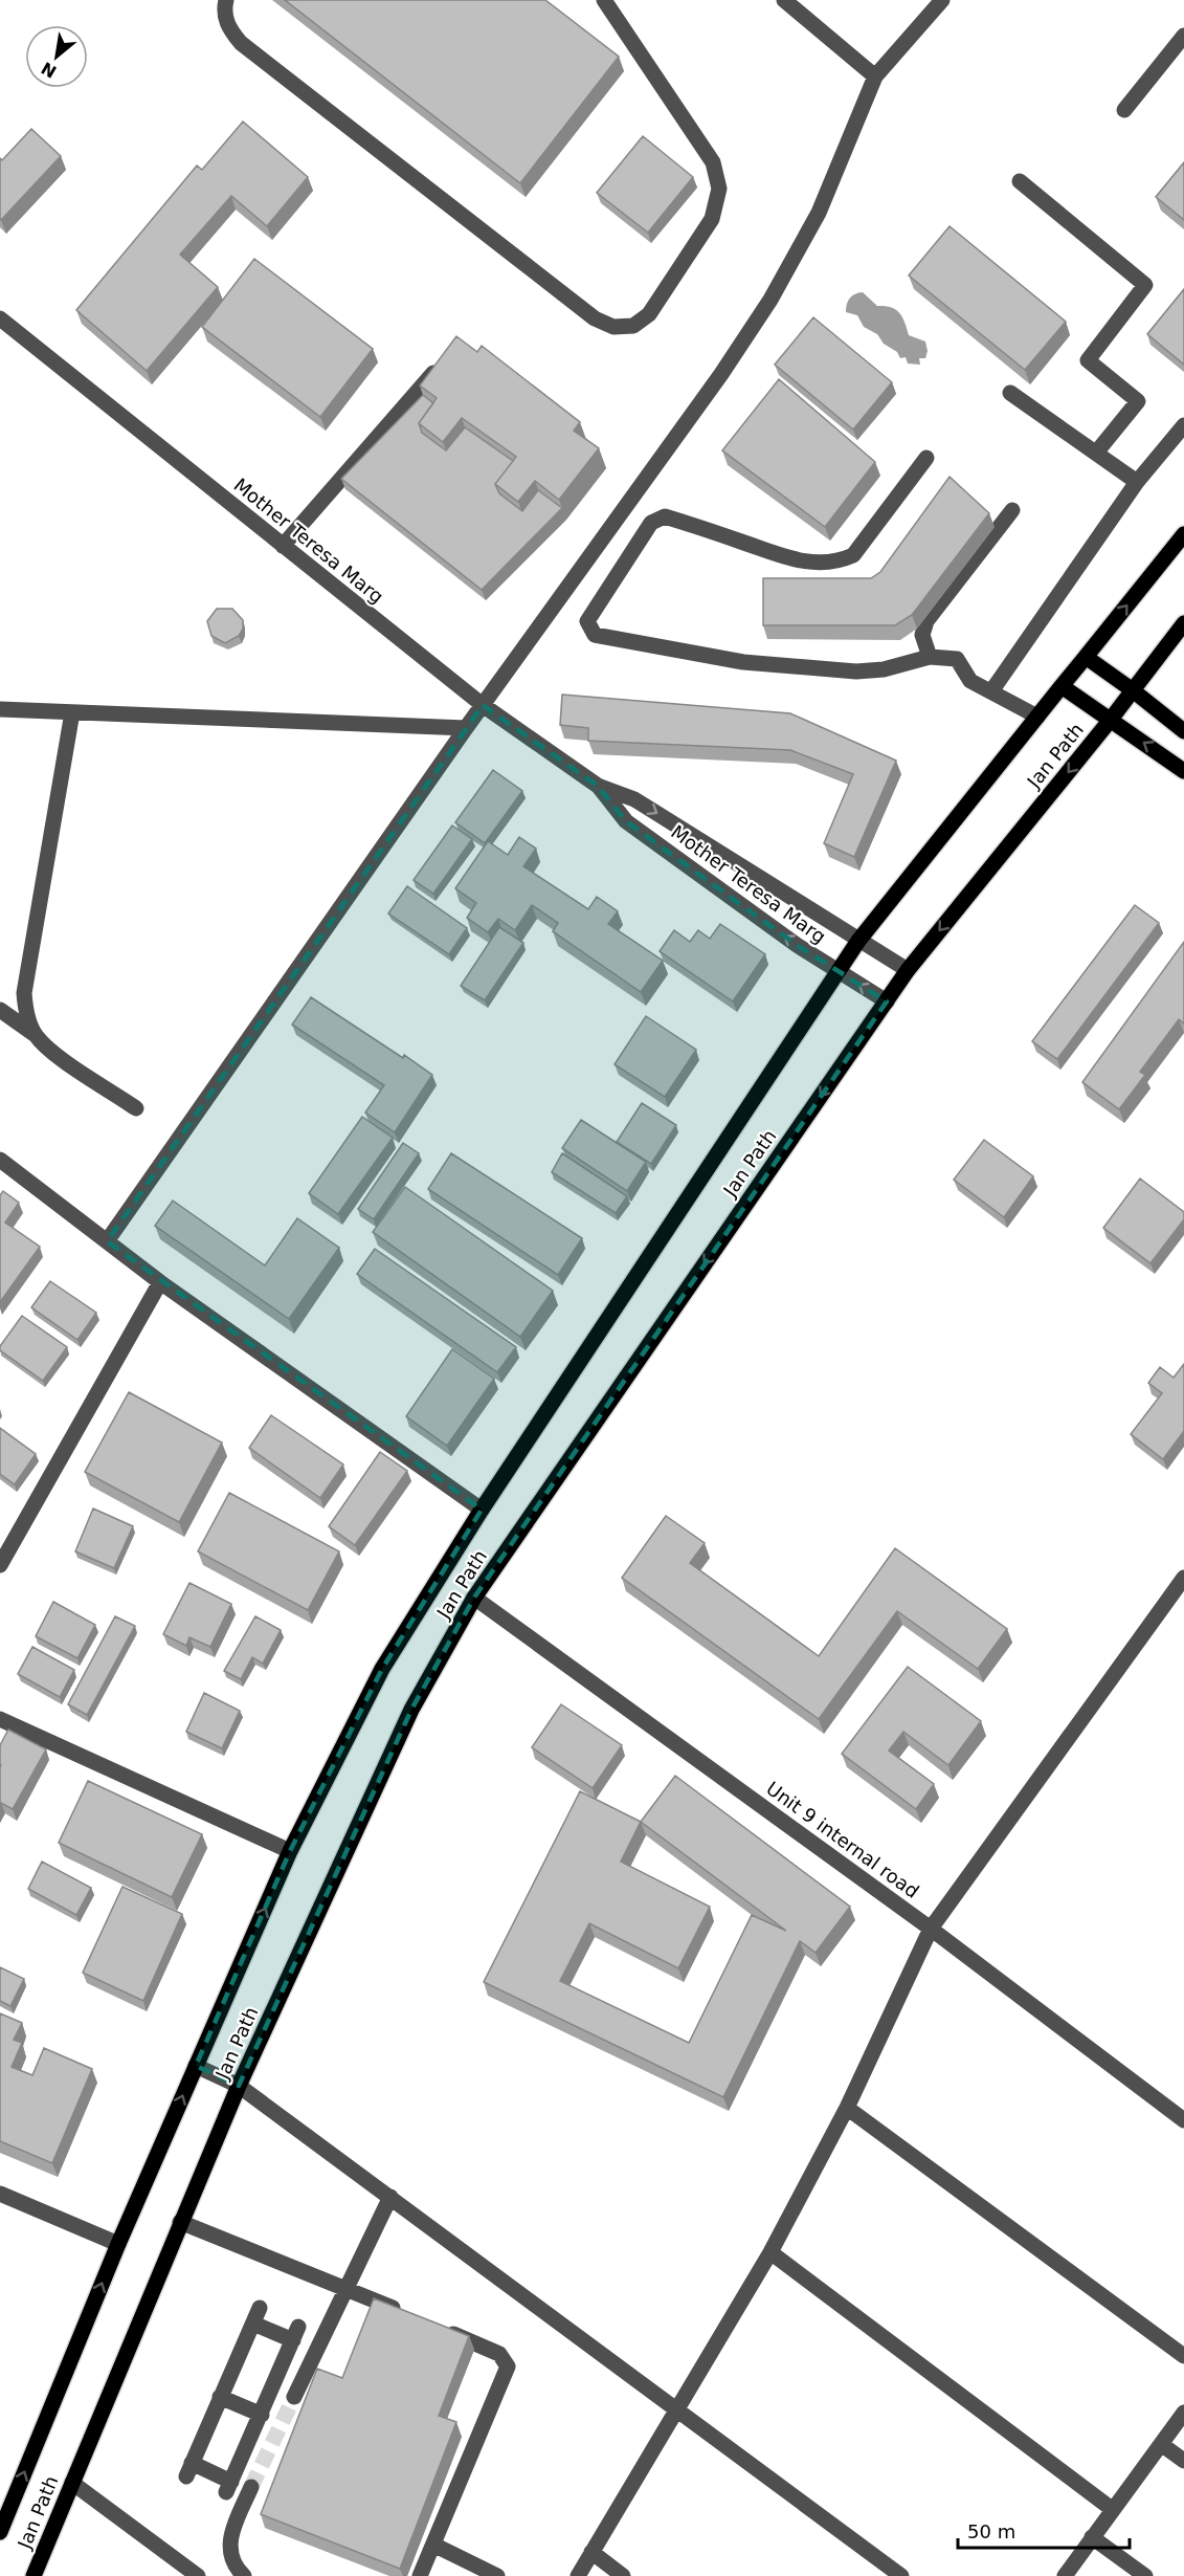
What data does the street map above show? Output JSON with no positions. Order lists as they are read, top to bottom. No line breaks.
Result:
{"streets":{"main road":["Jan Path"],"street":["Mother Teresa Marg","Unit 9 internal road"]},"crossings":[["Mother Teresa Marg","Jan Path"],["Jan Path","Unit 9 internal road"]],"scale_bar":"50 m","north":"bottom left"}
